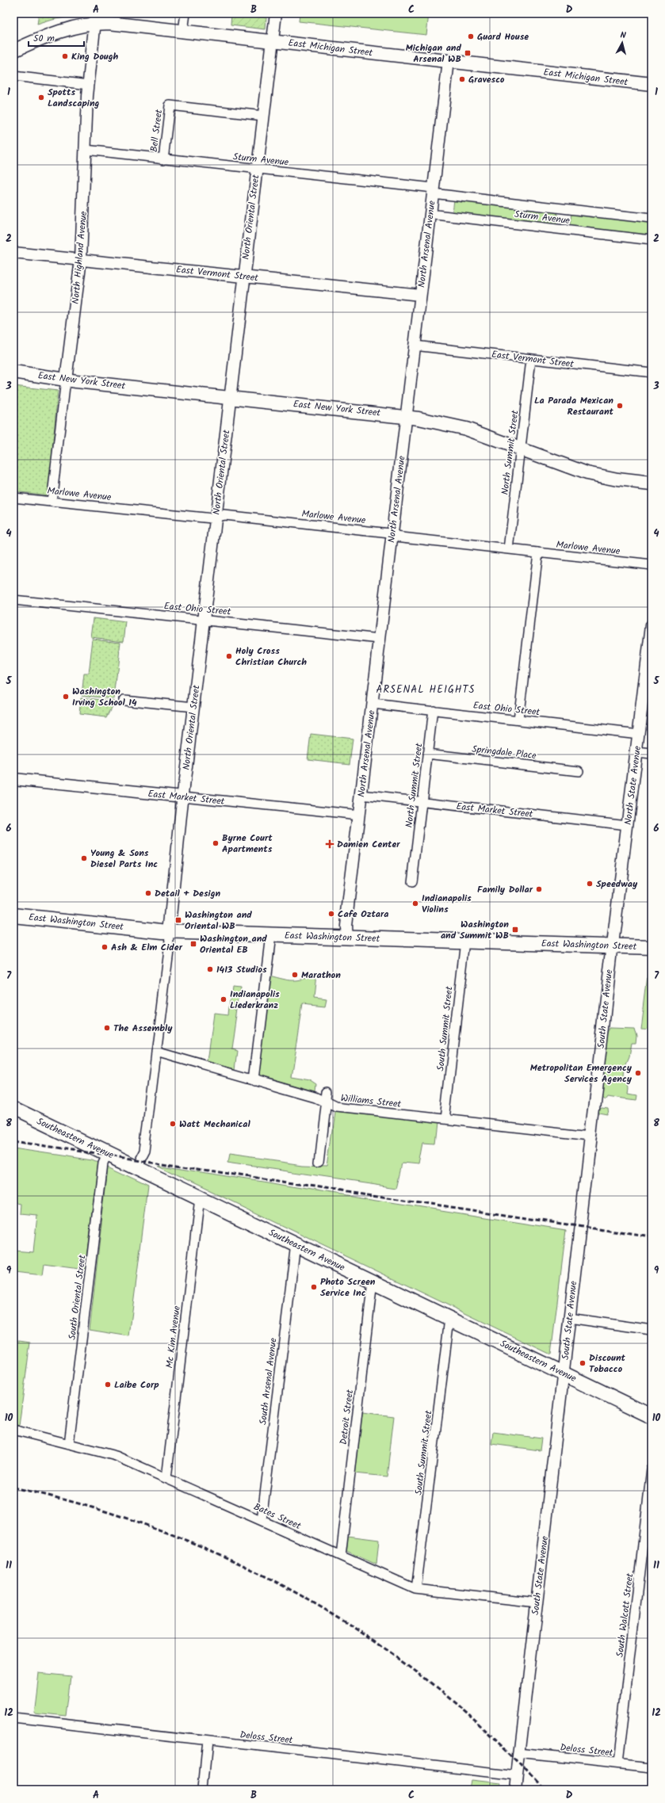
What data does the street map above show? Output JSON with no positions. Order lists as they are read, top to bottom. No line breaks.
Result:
{"streets":{"main road":["East Michigan Street","East New York Street","East Washington Street","Southeastern Avenue"],"street":["Bell Street","Sturm Avenue","North Oriental Street","North Arsenal Avenue","North Highland Avenue","East Vermont Street","North Summit Street","Marlowe Avenue","East Ohio Street","Springdale Place","North State Avenue","East Market Street","South State Avenue","South Summit Street","Williams Street","South Oriental Street","Mc Kim Avenue","South Arsenal Avenue","Detroit Street","Bates Street","South Walcott Street","Deloss Street"]},"crossings":[["East Michigan Street","North Oriental Street"],["East Michigan Street","North Arsenal Avenue"],["East Michigan Street","North Highland Avenue"],["Bell Street","Sturm Avenue"],["Bell Street","North Oriental Street"],["Sturm Avenue","North Oriental Street"],["Sturm Avenue","North Arsenal Avenue"],["Sturm Avenue","North Highland Avenue"],["North Oriental Street","East Vermont Street"],["North Oriental Street","East New York Street"],["North Oriental Street","Marlowe Avenue"],["North Oriental Street","East Ohio Street"],["North Oriental Street","East Market Street"],["North Oriental Street","East Washington Street"],["North Arsenal Avenue","East Vermont Street"],["North Arsenal Avenue","East New York Street"],["North Arsenal Avenue","Marlowe Avenue"],["North Arsenal Avenue","East Ohio Street"],["North Arsenal Avenue","East Market Street"],["North Arsenal Avenue","East Washington Street"],["North Highland Avenue","East Vermont Street"],["North Highland Avenue","East New York Street"],["North Highland Avenue","Marlowe Avenue"],["East Vermont Street","North Summit Street"],["East New York Street","North Summit Street"],["North Summit Street","Marlowe Avenue"],["North Summit Street","East Ohio Street"],["North Summit Street","Springdale Place"],["North Summit Street","East Market Street"],["East Ohio Street","North State Avenue"],["North State Avenue","East Market Street"],["North State Avenue","East Washington Street"],["North State Avenue","South State Avenue"],["East Washington Street","South State Avenue"],["East Washington Street","South Summit Street"],["South State Avenue","Williams Street"],["South State Avenue","Southeastern Avenue"],["South State Avenue","Bates Street"],["South State Avenue","Deloss Street"],["South Summit Street","Williams Street"],["South Summit Street","Southeastern Avenue"],["South Summit Street","Bates Street"],["Southeastern Avenue","South Oriental Street"],["Southeastern Avenue","Mc Kim Avenue"],["Southeastern Avenue","South Arsenal Avenue"],["Southeastern Avenue","Detroit Street"],["South Oriental Street","Bates Street"],["Mc Kim Avenue","Bates Street"],["South Arsenal Avenue","Bates Street"],["Detroit Street","Bates Street"],["South Walcott Street","Deloss Street"]],"districts":["ARSENAL HEIGHTS"],"places":{"other":["Guard House","King Dough","Gravesco","Spotts Landscaping","La Parada Mexican Restaurant","Holy Cross Christian Church","Washington Irving School 14","Byrne Court Apartments","Young & Sons Diesel Parts Inc","Speedway","Family Dollar","Detail + Design","Indianapolis Violins","Cafe Oztara","Ash & Elm Cider","1413 Studios","Marathon","Indianapolis Liederkranz","The Assembly","Metropolitan Emergency Services Agency","Watt Mechanical","Photo Screen Service Inc","Discount Tobacco","Laibe Corp"],"transit":["Michigan and Arsenal WB","Washington and Oriental WB","Washington and Summit WB","Washington and Oriental EB"],"health":["Damien Center"]},"scale_bar":"50 m","north":"top","grid":{"columns":["A","B","C","D"],"rows":["1","2","3","4","5","6","7","8","9","10","11","12"]}}
